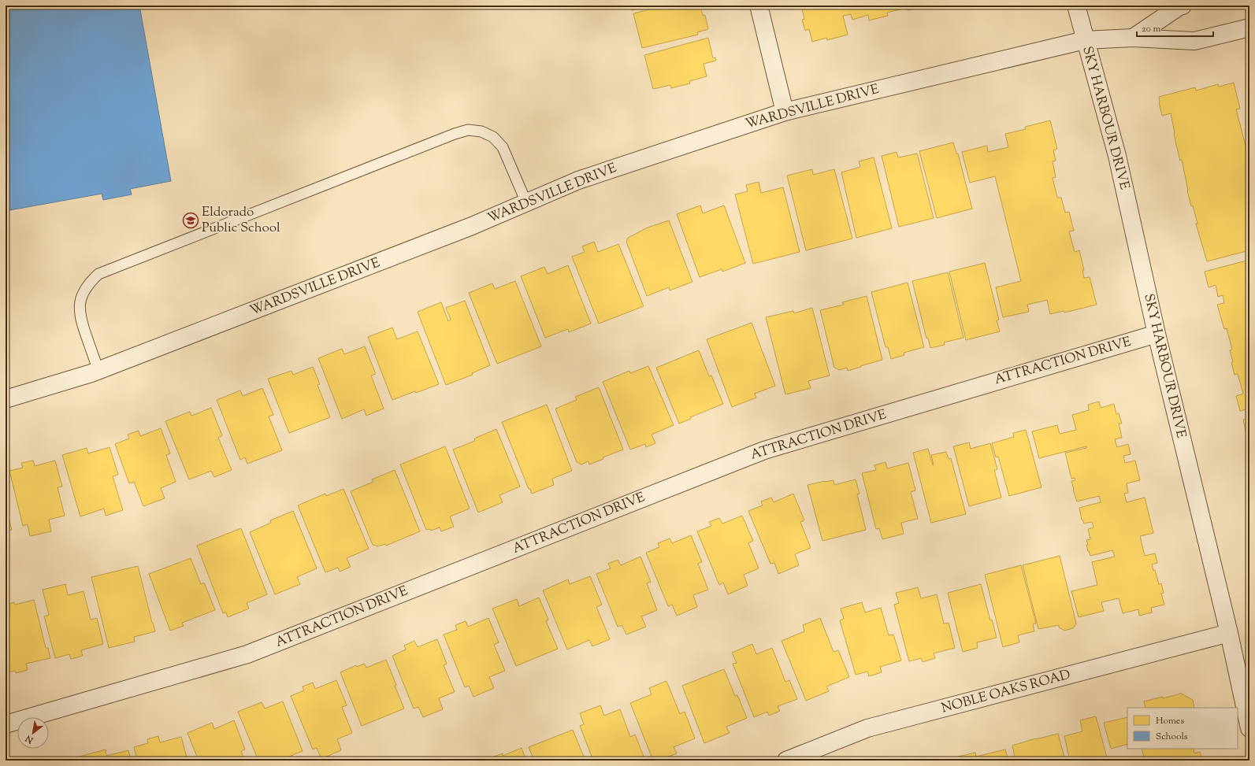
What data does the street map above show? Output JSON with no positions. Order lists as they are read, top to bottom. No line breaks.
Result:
{"streets":{"street":["WARDSVILLE DRIVE","SKY HARBOUR DRIVE","ATTRACTION DRIVE","NOBLE OAKS ROAD"]},"crossings":[["WARDSVILLE DRIVE","SKY HARBOUR DRIVE"],["SKY HARBOUR DRIVE","ATTRACTION DRIVE"],["SKY HARBOUR DRIVE","NOBLE OAKS ROAD"]],"places":{"school or university":["Eldorado Public School"]},"legend":["Homes","Schools"],"scale_bar":"20 m","north":"bottom left"}
